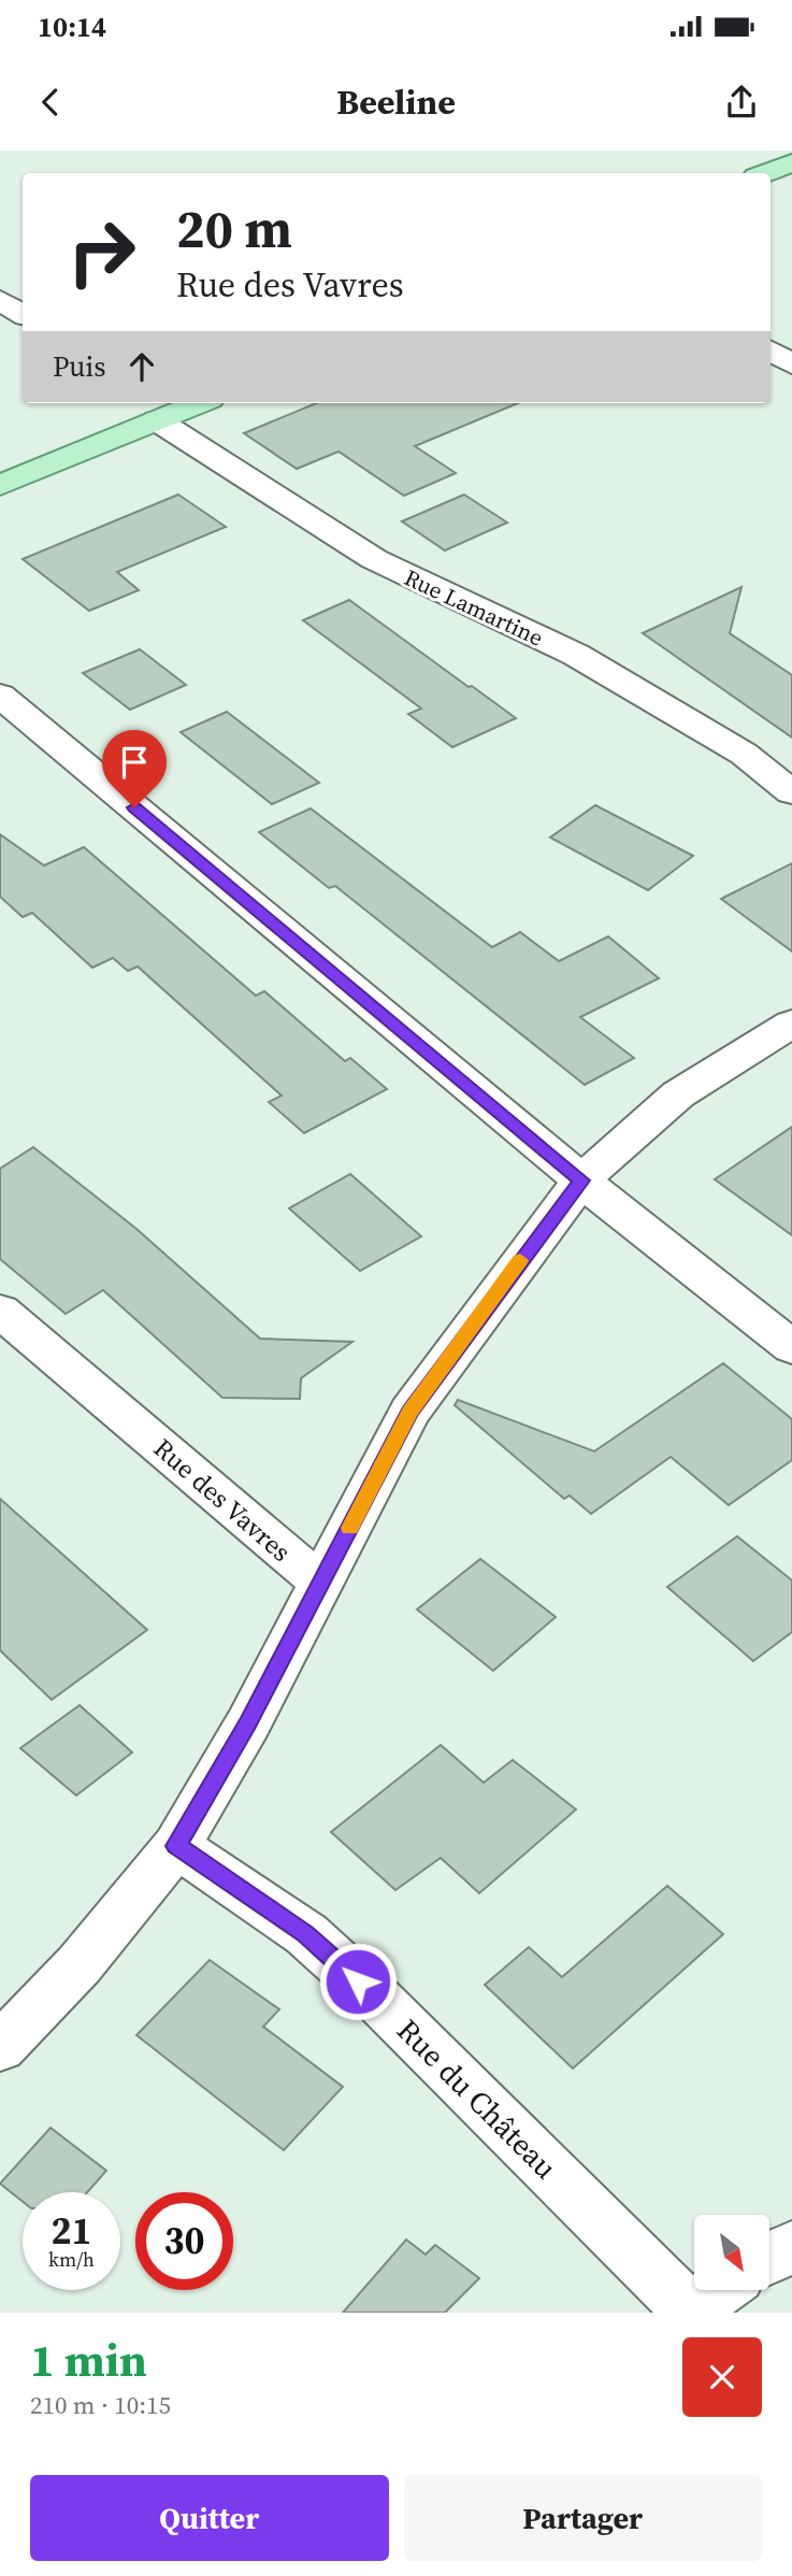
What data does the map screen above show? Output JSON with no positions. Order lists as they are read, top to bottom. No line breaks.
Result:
{"streets":{"street":["Rue Lamartine","Rue des Vavres","Rue du Château"]},"north":"bottom right","page":{"status":"10:14","header":"Beeline","turn":["20 m","Rue des Vavres"],"then":"Puis","speed":"21 km/h","limit":"30","heading":["1 min","210 m · 10:15"],"buttons":["Quitter","Partager"]}}
